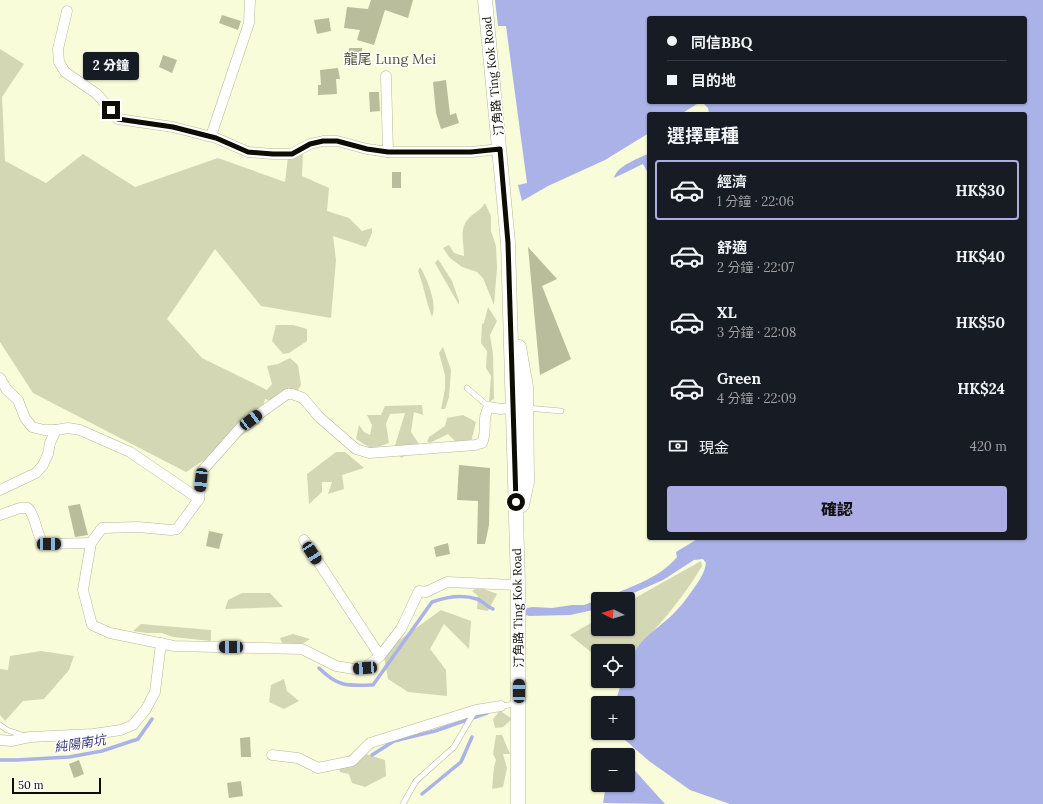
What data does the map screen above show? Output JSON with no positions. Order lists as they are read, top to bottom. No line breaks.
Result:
{"streets":{"main road":["汀角路 Ting Kok Road"]},"districts":["龍尾 Lung Mei"],"water":["純陽南坑"],"scale_bar":"50 m","north":"left","page":{"banner":["同信BBQ","目的地"],"bubble":"2 分鐘","heading":"選擇車種","list":[{"name":"經濟","note":"1 分鐘 · 22:06","value":"HK$30"},{"name":"舒適","note":"2 分鐘 · 22:07","value":"HK$40"},{"name":"XL","note":"3 分鐘 · 22:08","value":"HK$50"},{"name":"Green","note":"4 分鐘 · 22:09","value":"HK$24"}],"pay":["現金","420 m"],"buttons":"確認","map_buttons":["+","−"],"scale":"50 m"}}
